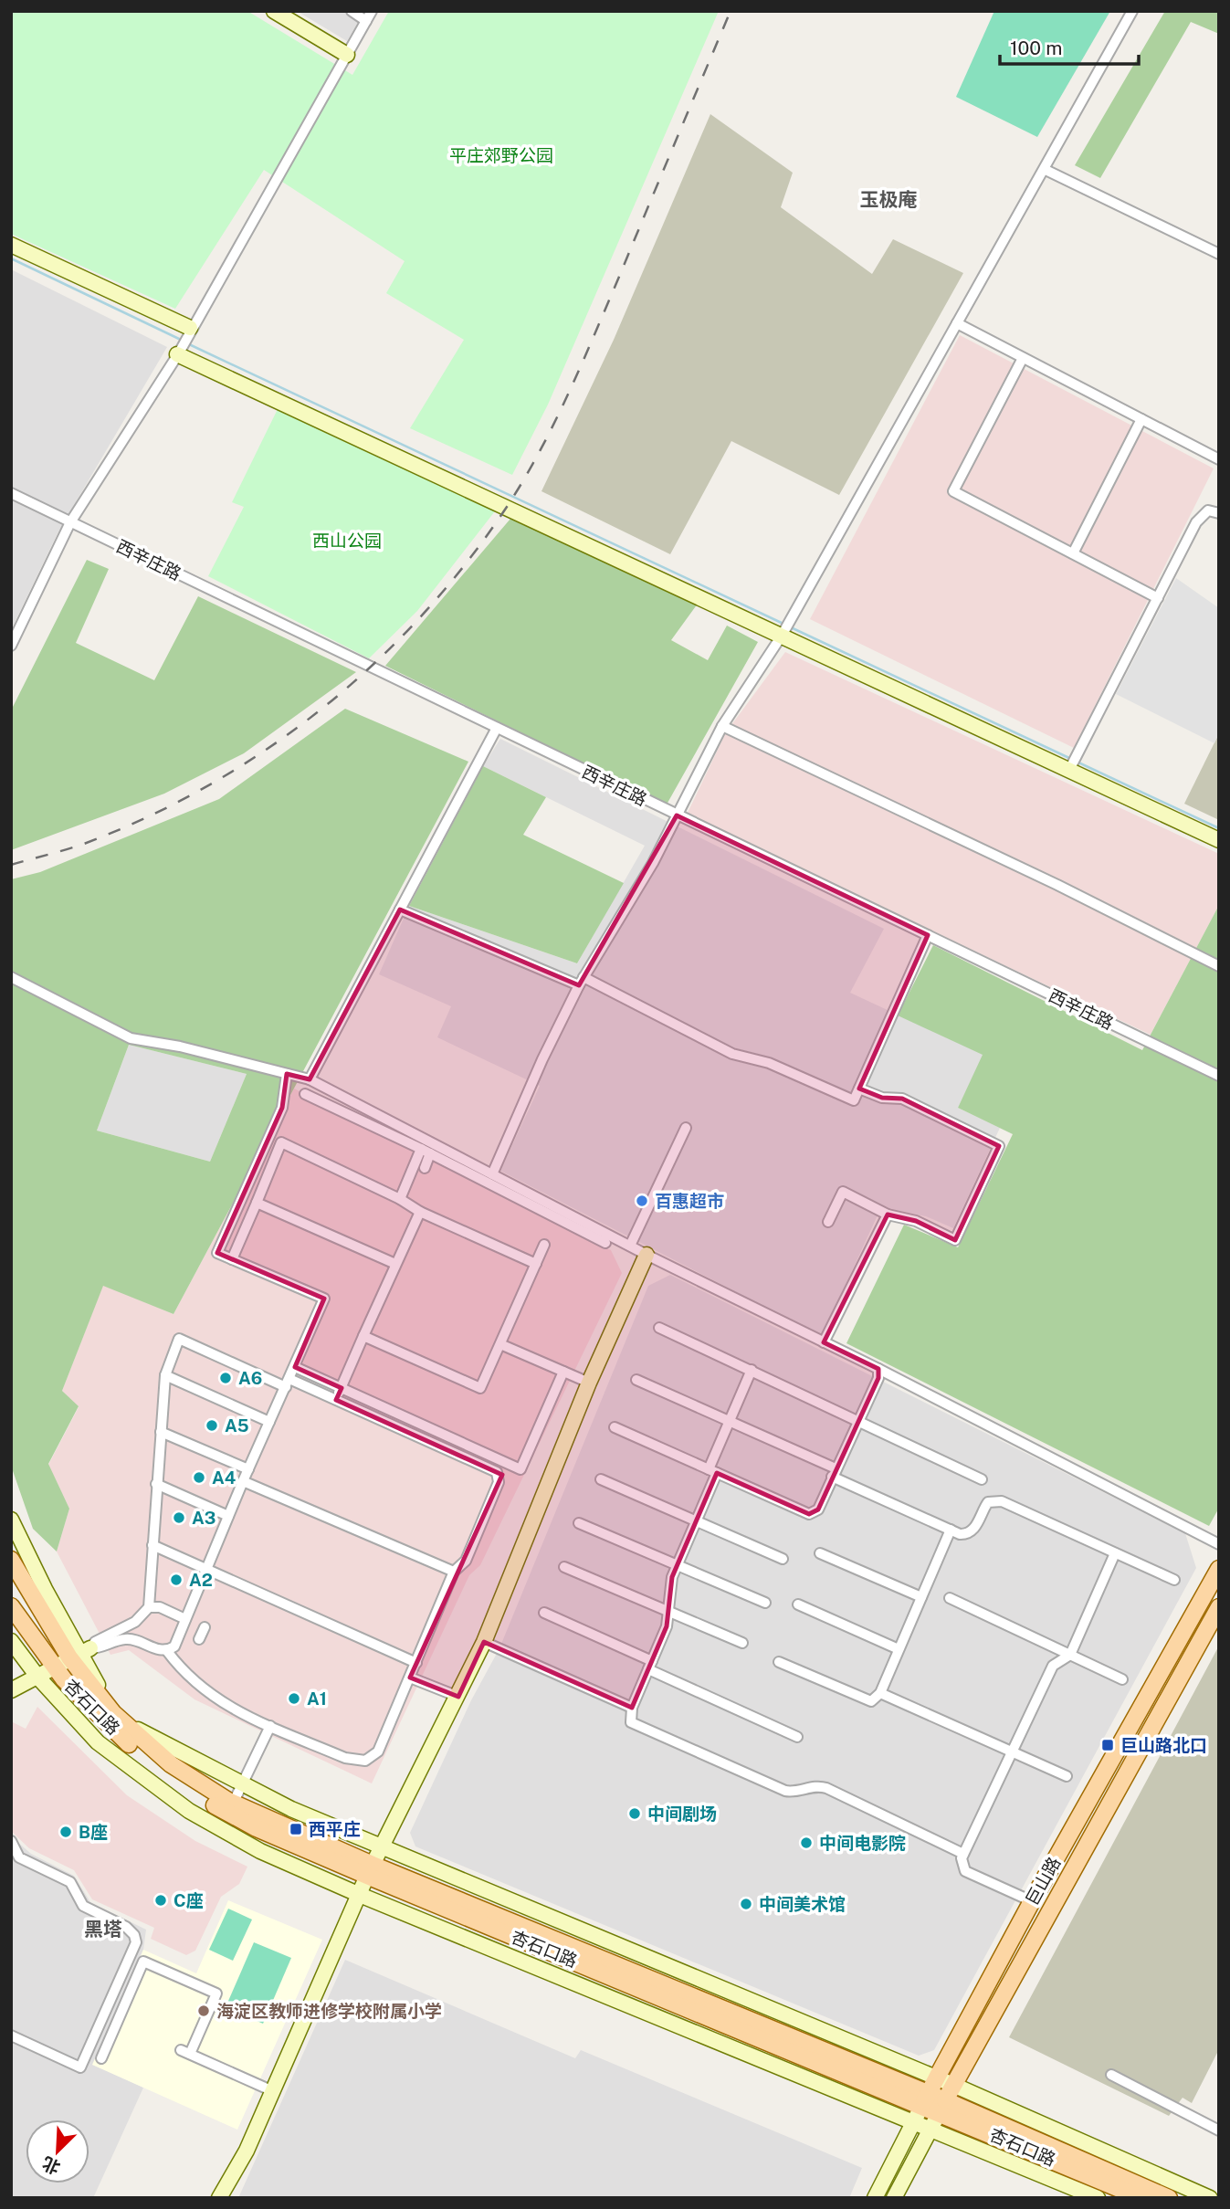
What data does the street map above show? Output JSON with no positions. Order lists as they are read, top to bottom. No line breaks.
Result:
{"streets":{"main road":["杏石口路","巨山路"],"street":["西辛庄路"]},"crossings":[["杏石口路","巨山路"]],"districts":["玉极庵","黑塔"],"parks":["平庄郊野公园","西山公园"],"places":{"other":["百惠超市","A6","A5","A4","A3","A2","A1","中间剧场","B座","中间电影院","C座","中间美术馆","海淀区教师进修学校附属小学"],"transit":["巨山路北口","西平庄"]},"scale_bar":"100 m","north":"bottom left"}
